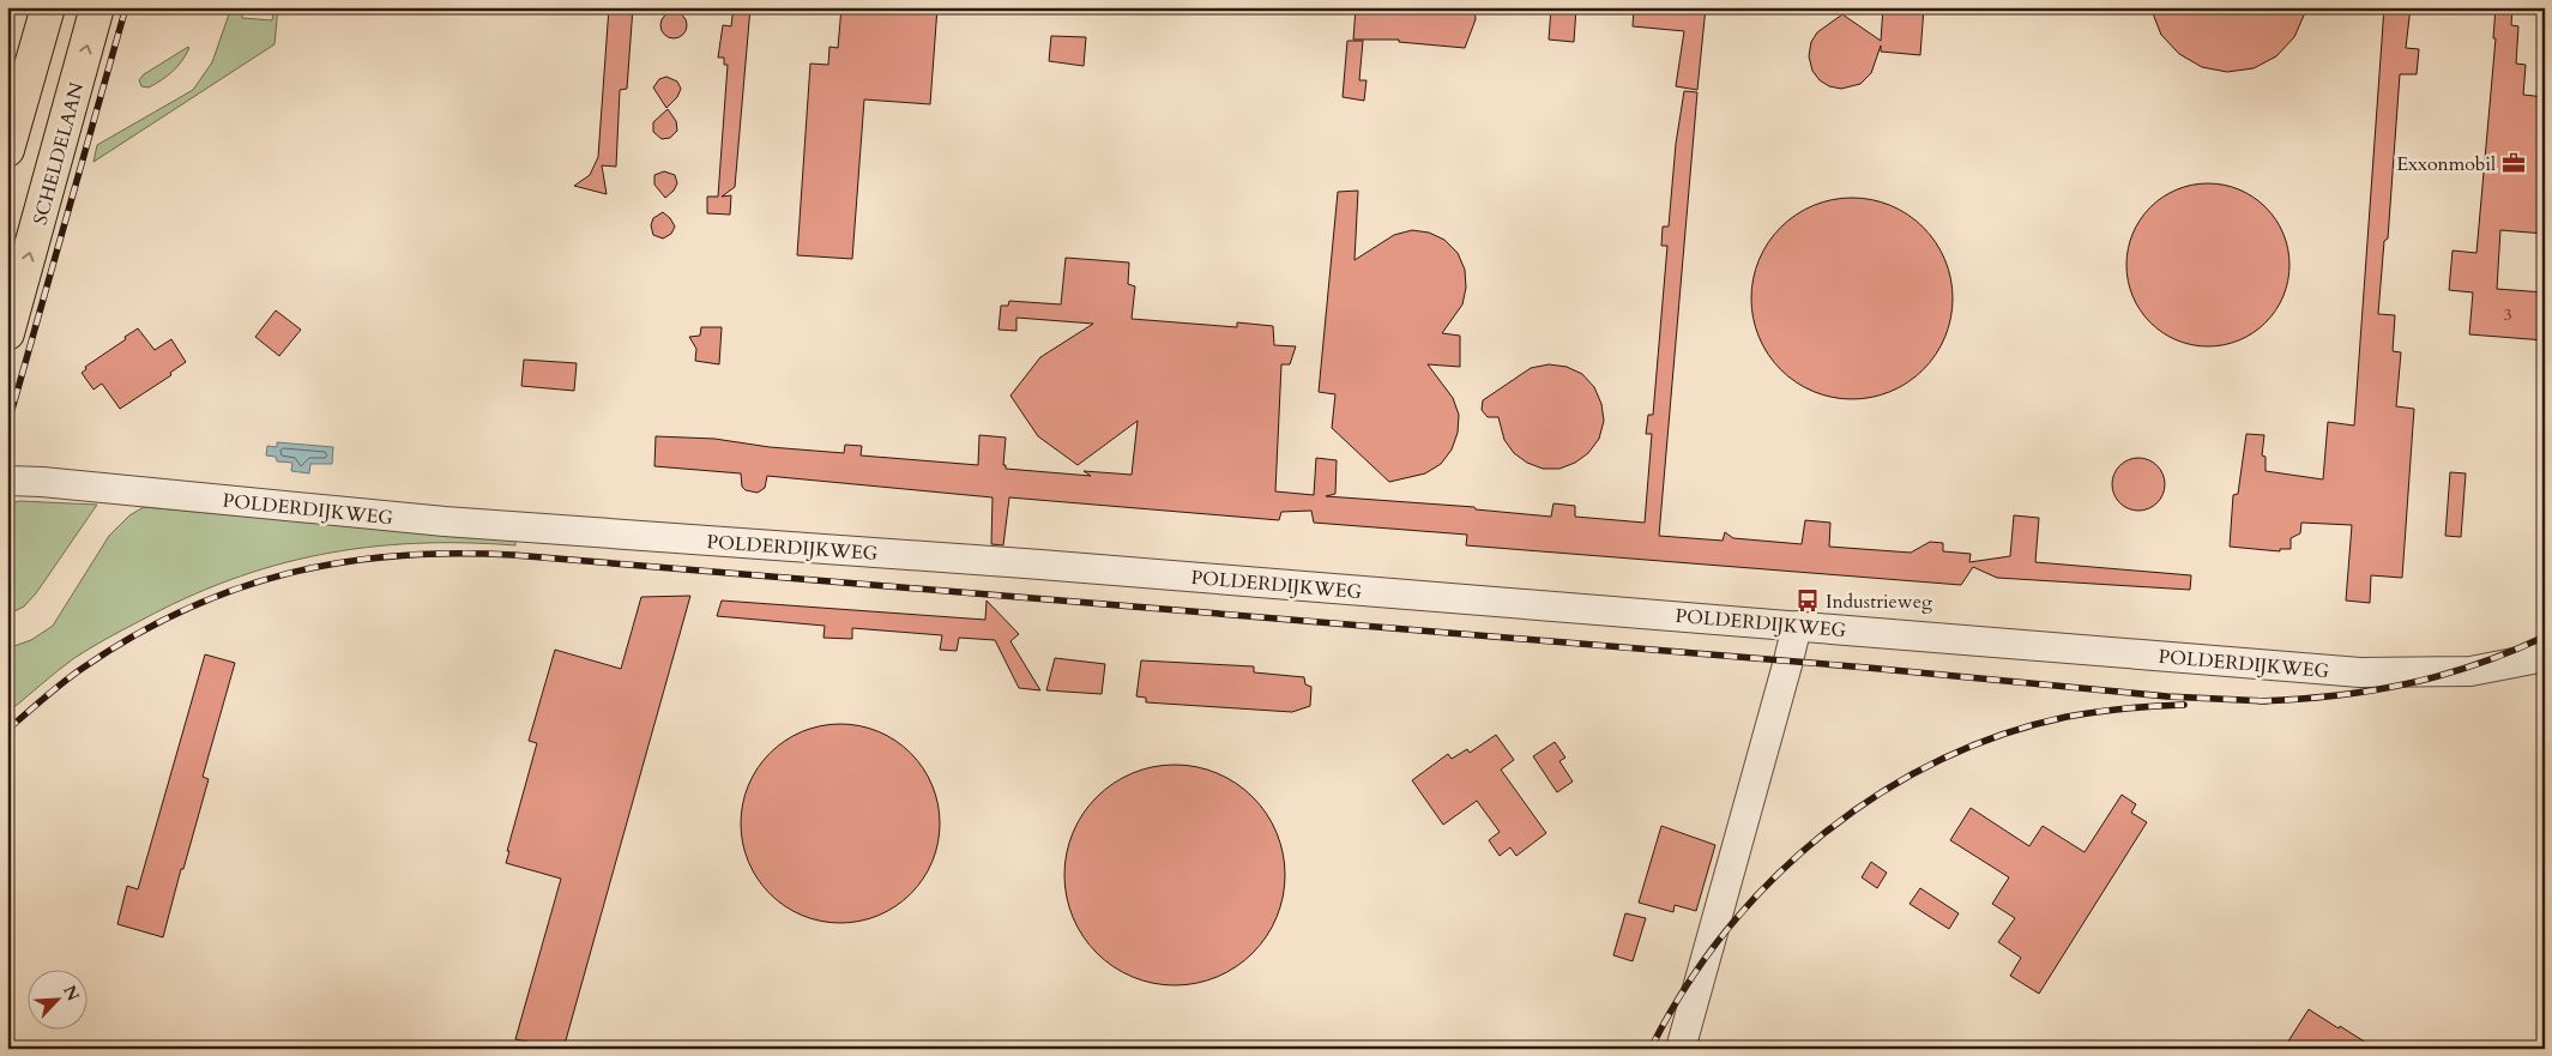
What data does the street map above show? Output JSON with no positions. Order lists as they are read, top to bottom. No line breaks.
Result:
{"streets":{"main road":["SCHELDELAAN"],"street":["POLDERDIJKWEG"]},"places":{"office":["Exxonmobil"],"bus stop":["Industrieweg"]},"house_numbers":["3"],"north":"top right"}
